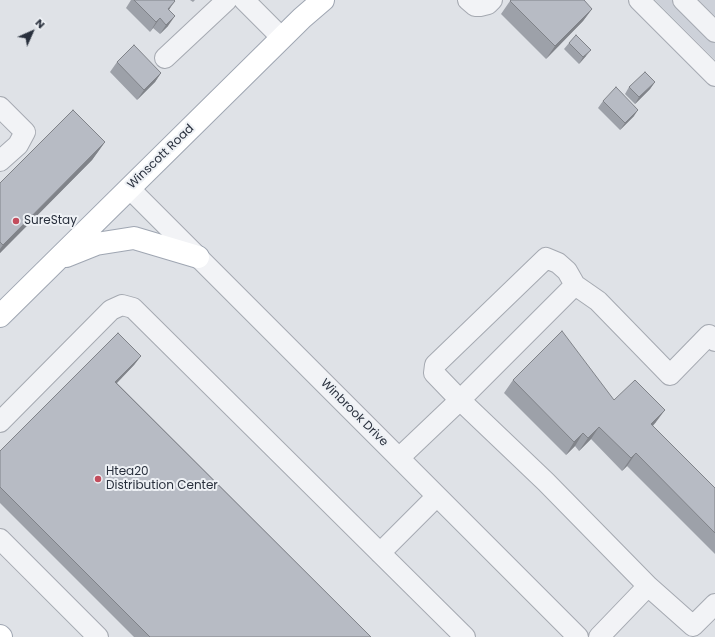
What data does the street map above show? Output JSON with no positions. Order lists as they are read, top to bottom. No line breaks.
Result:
{"streets":{"main road":["Winscott Road"],"street":["Winbrook Drive"]},"crossings":[["Winscott Road","Winbrook Drive"]],"places":["SureStay","Htea20 Distribution Center"],"north":"top right"}
